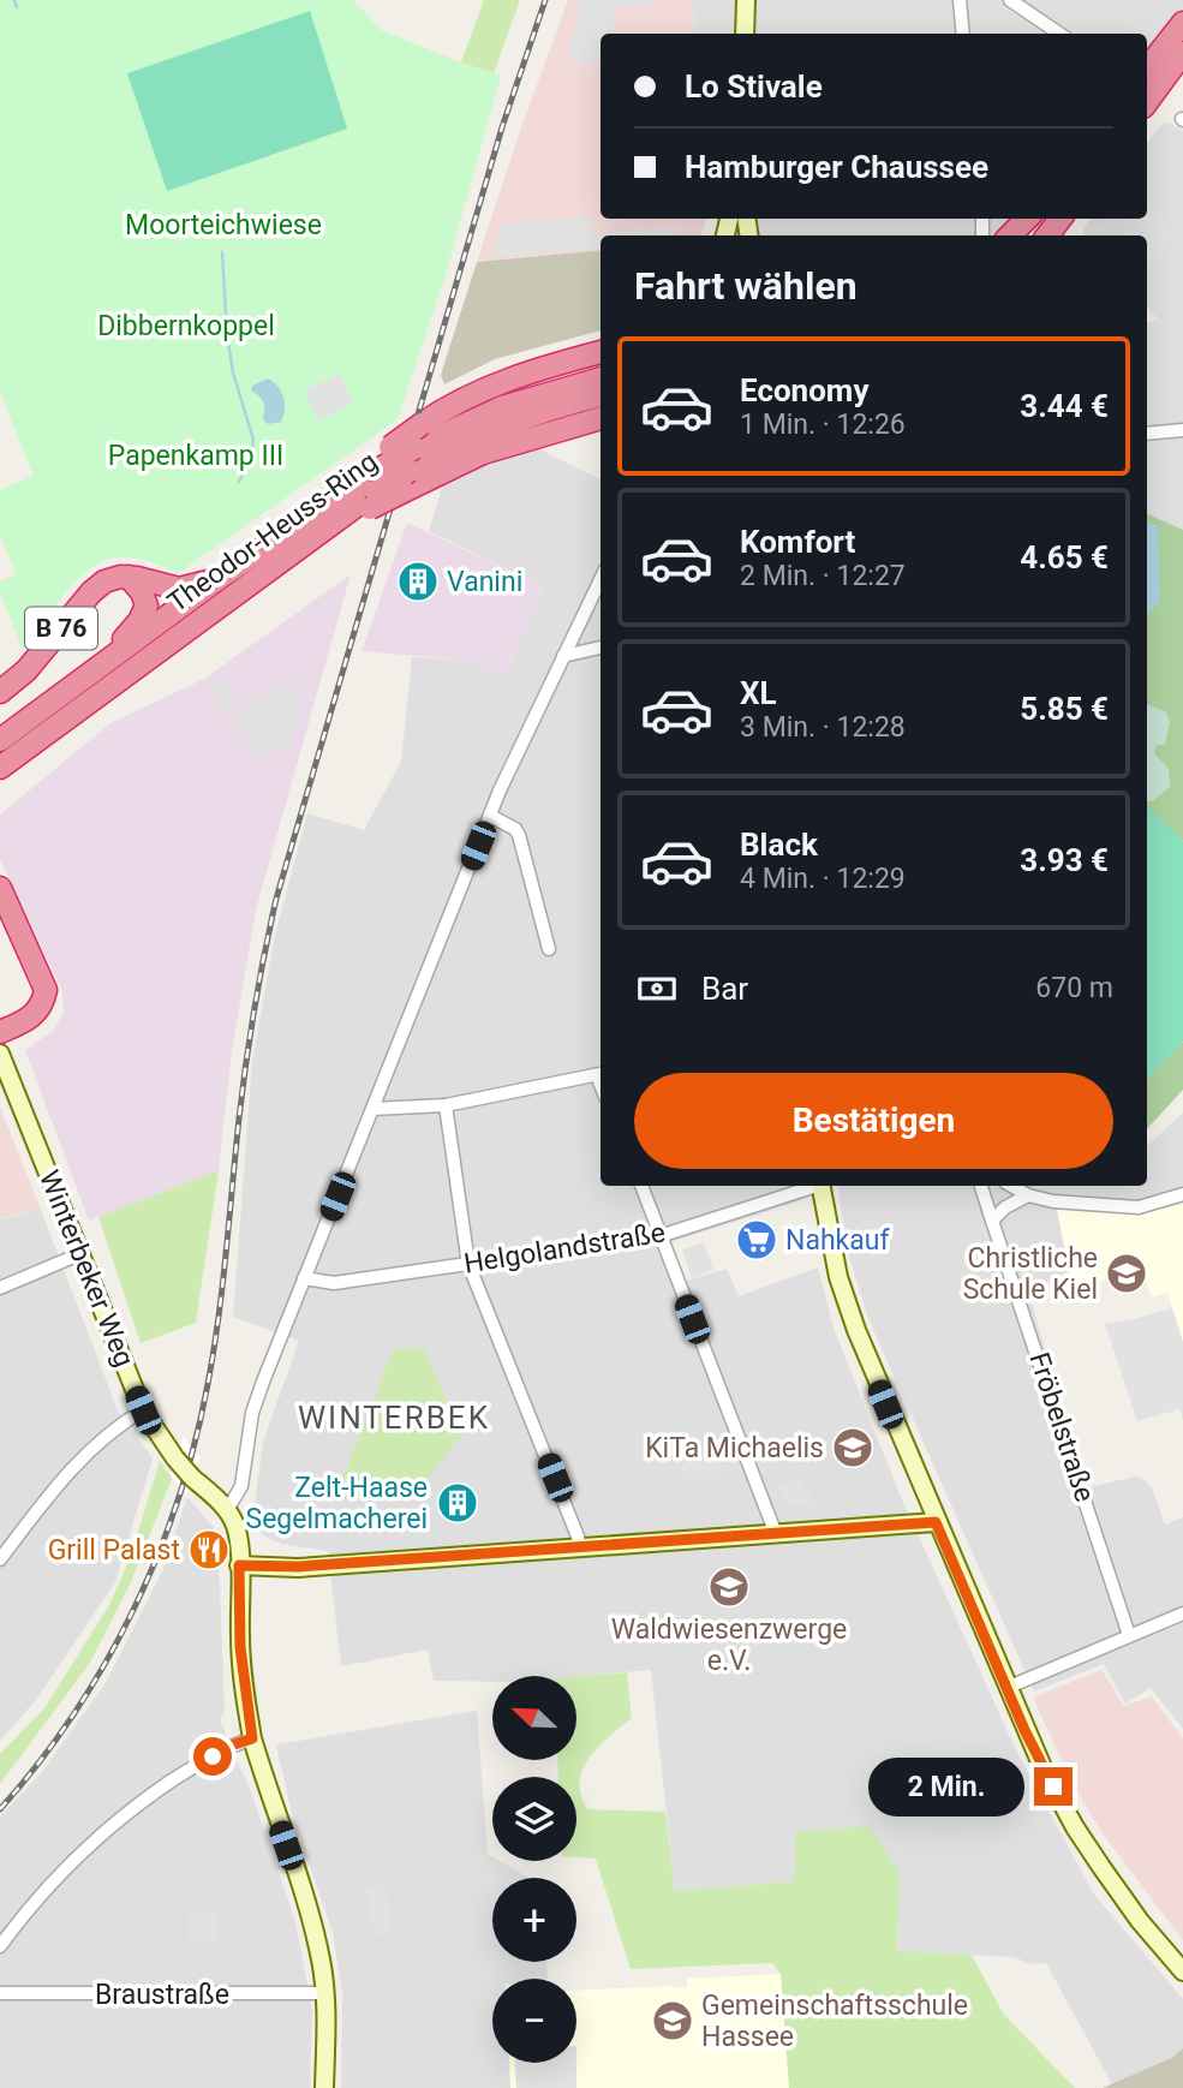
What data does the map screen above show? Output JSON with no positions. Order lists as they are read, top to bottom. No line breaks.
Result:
{"streets":{"highway":["Theodor-Heuss-Ring","B 76"],"street":["Helgolandstraße","Winterbeker Weg","Fröbelstraße","Braustraße"]},"crossings":[["Theodor-Heuss-Ring","B 76"]],"districts":["WINTERBEK"],"parks":["Moorteichwiese","Dibbernkoppel","Papenkamp III"],"places":{"building":["Vanini","Zelt-Haase Segelmacherei"],"supermarket":["Nahkauf"],"school or university":["Christliche Schule Kiel","KiTa Michaelis","Waldwiesenzwerge e.V.","Gemeinschaftsschule Hassee"],"restaurant":["Grill Palast"]},"north":"top left","page":{"banner":["Lo Stivale","Hamburger Chaussee"],"heading":"Fahrt wählen","list":[{"name":"Economy","note":"1 Min. · 12:26","value":"3.44 €"},{"name":"Komfort","note":"2 Min. · 12:27","value":"4.65 €"},{"name":"XL","note":"3 Min. · 12:28","value":"5.85 €"},{"name":"Black","note":"4 Min. · 12:29","value":"3.93 €"}],"pay":["Bar","670 m"],"buttons":"Bestätigen","map_buttons":["+","−"],"bubble":"2 Min."}}
